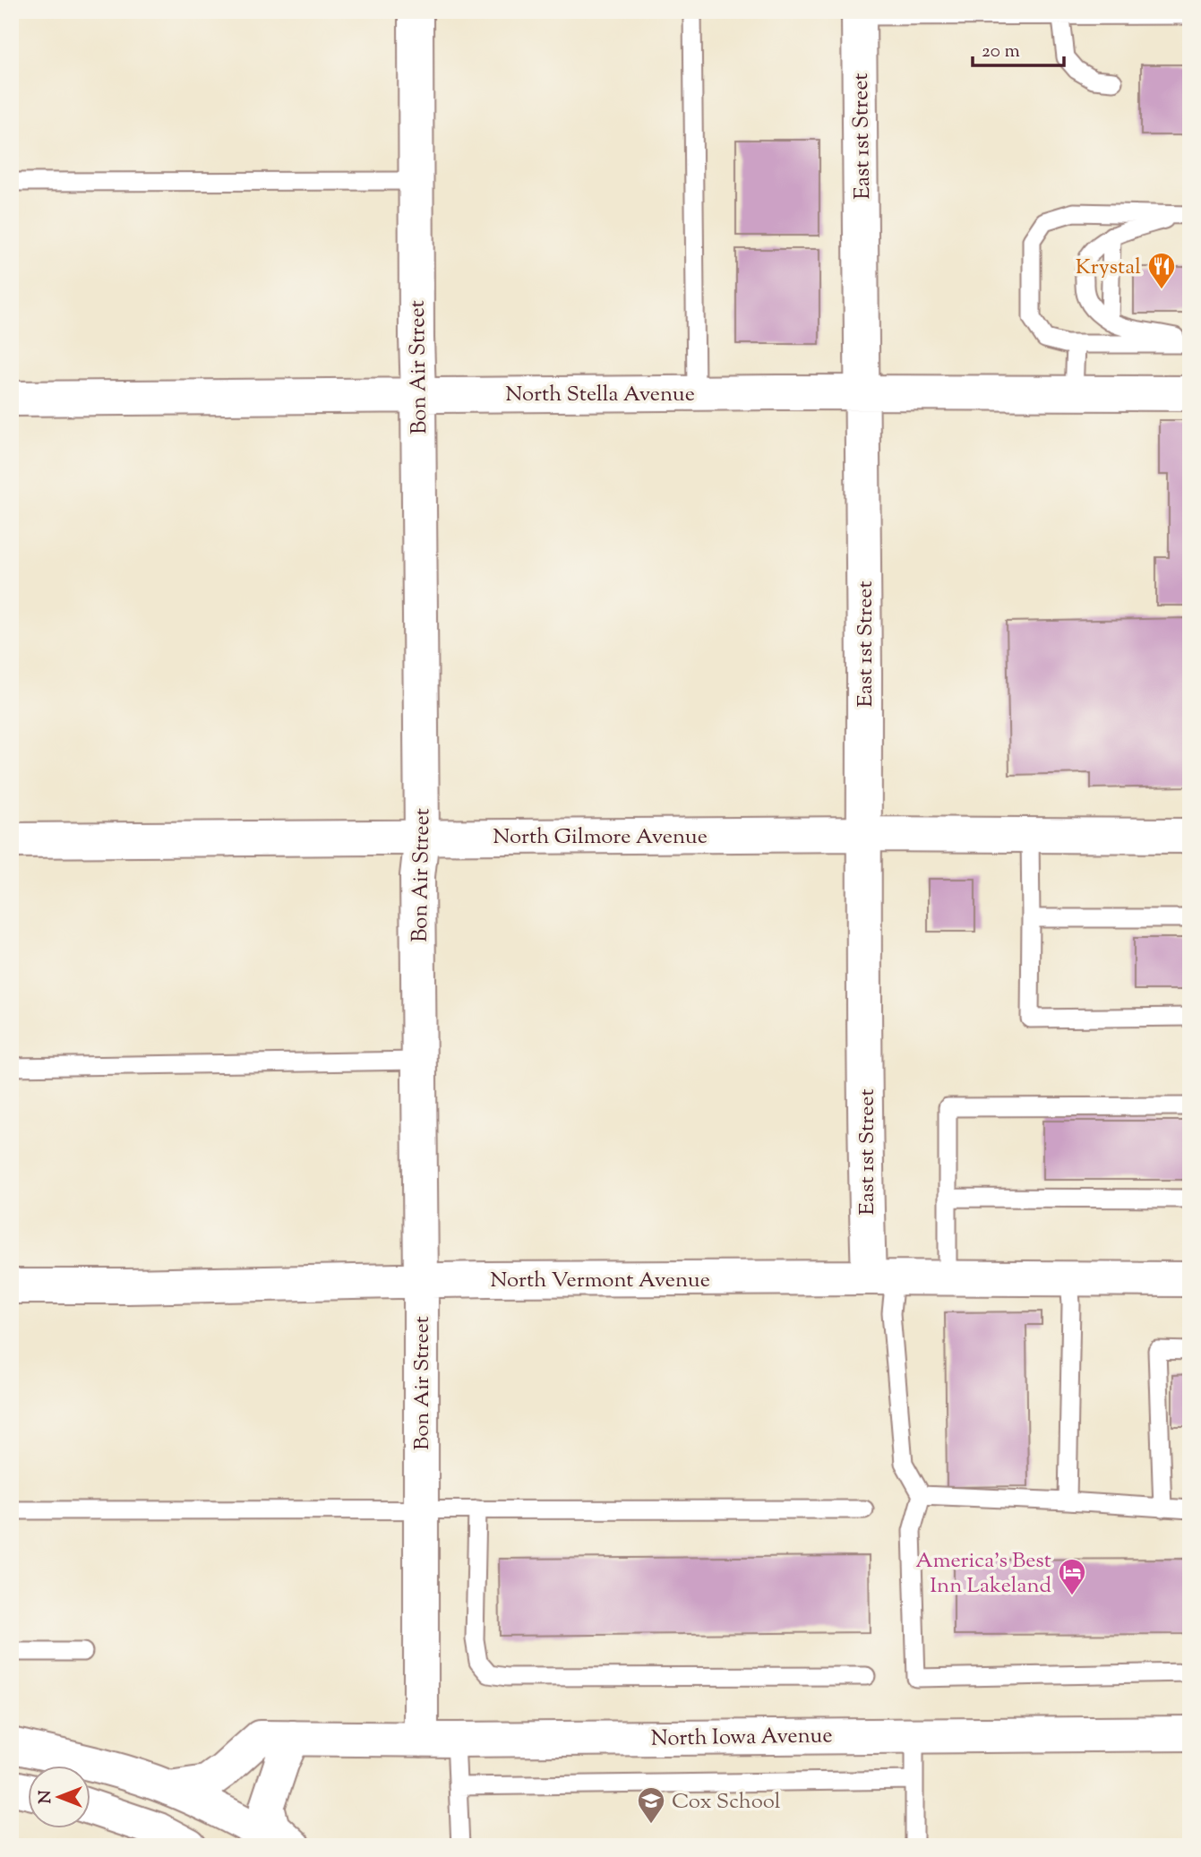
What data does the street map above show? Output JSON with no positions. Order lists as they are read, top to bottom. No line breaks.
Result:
{"streets":{"street":["East 1st Street","Bon Air Street","North Stella Avenue","North Gilmore Avenue","North Vermont Avenue","North Iowa Avenue"]},"crossings":[["East 1st Street","North Stella Avenue"],["East 1st Street","North Gilmore Avenue"],["East 1st Street","North Vermont Avenue"],["Bon Air Street","North Stella Avenue"],["Bon Air Street","North Gilmore Avenue"],["Bon Air Street","North Vermont Avenue"],["Bon Air Street","North Iowa Avenue"]],"places":{"restaurant":["Krystal"],"hotel":["America's Best Inn Lakeland"],"school or university":["Cox School"]},"scale_bar":"20 m","north":"left"}
